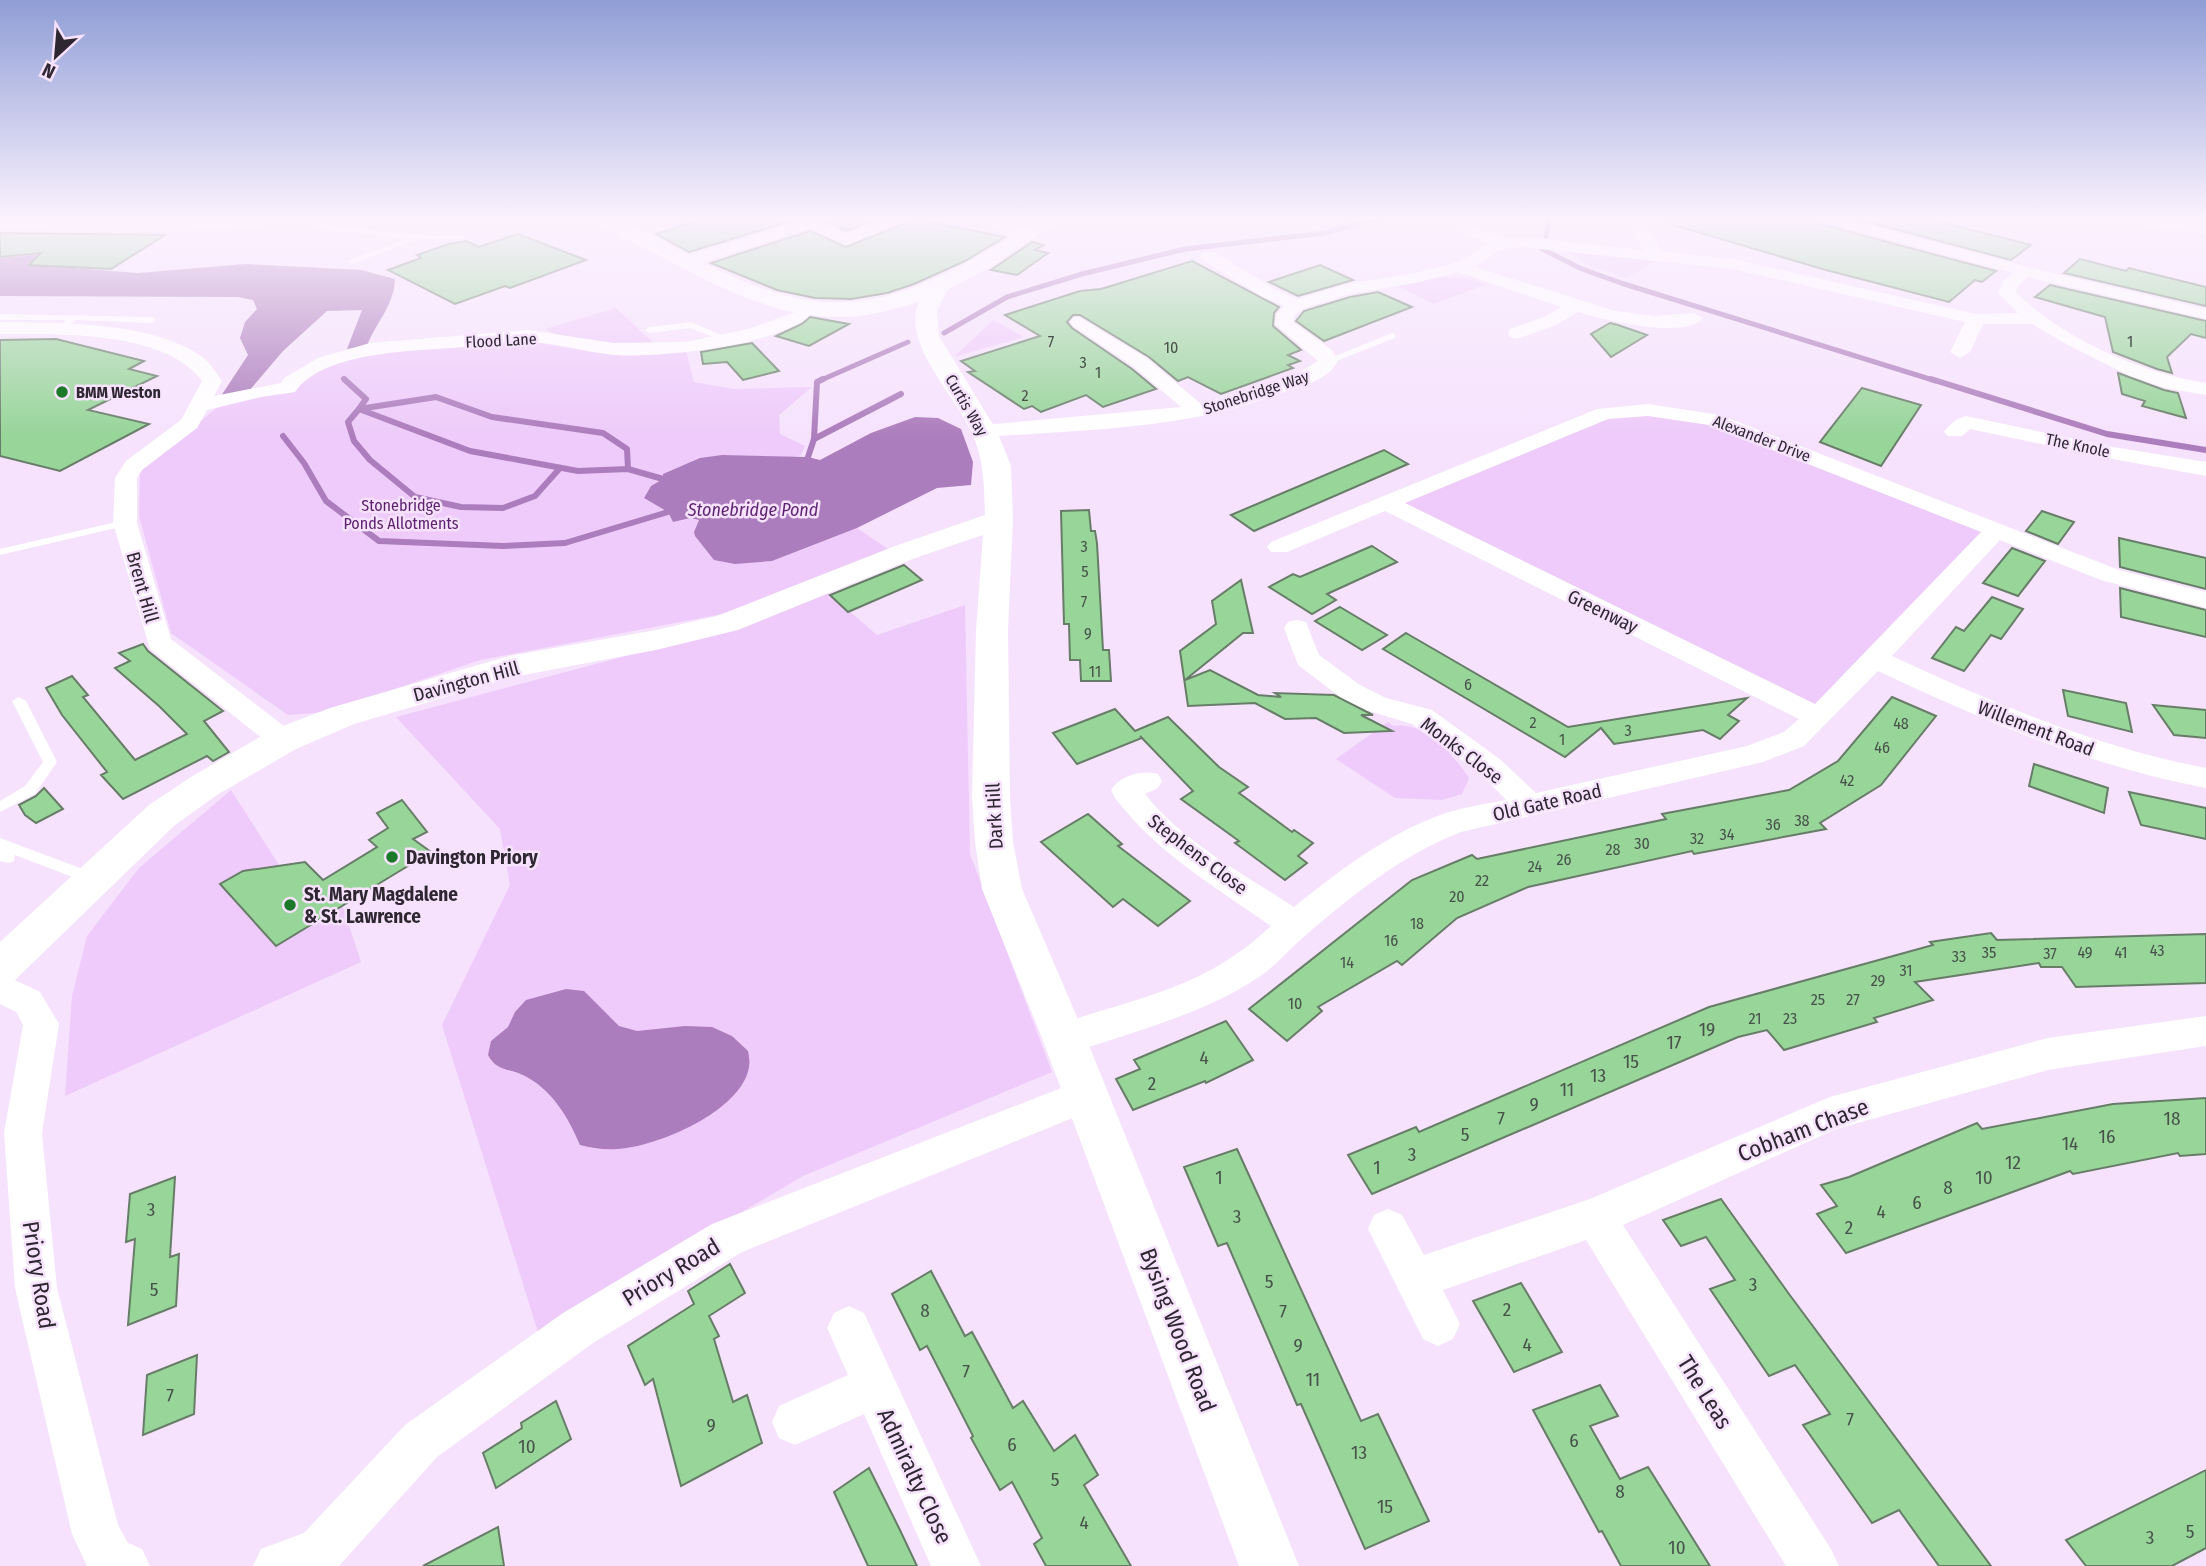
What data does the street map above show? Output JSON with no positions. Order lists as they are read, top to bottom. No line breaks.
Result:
{"streets":{"street":["Flood Lane","Stonebridge Way","Curtis Way","Alexander Drive","The Knole","Brent Hill","Greenway","Davington Hill","Willement Road","Monks Close","Old Gate Road","Dark Hill","Stephens Close","Cobham Chase","Priory Road","Bysing Wood Road","The Leas","Admiralty Close"]},"crossings":[["Flood Lane","Brent Hill"],["Stonebridge Way","Curtis Way"],["Curtis Way","Davington Hill"],["Curtis Way","Dark Hill"],["Alexander Drive","Greenway"],["Alexander Drive","Old Gate Road"],["Brent Hill","Davington Hill"],["Greenway","Old Gate Road"],["Davington Hill","Dark Hill"],["Willement Road","Old Gate Road"],["Monks Close","Old Gate Road"],["Old Gate Road","Dark Hill"],["Old Gate Road","Stephens Close"],["Dark Hill","Priory Road"],["Dark Hill","Bysing Wood Road"],["Cobham Chase","The Leas"],["Priory Road","Bysing Wood Road"]],"water":["Stonebridge Pond"],"parks":["Stonebridge Ponds Allotments"],"places":["BMM Weston","Davington Priory","St. Mary Magdalene & St. Lawrence"],"house_numbers":["7","1","10","3","1","2","3","5","7","9","11","6","2","48","3","1","46","42","38","36","34","32","30","28","26","24","22","20","18","16","43","35","49","41","37","33","14","31","29","25","27","10","21","23","19","17","4","15","13","2","11","9","7","18","5","16","14","3","12","1","1","10","8","6","3","4","3","2","5","3","5","2","8","7","4","9","7","11","7","7","9","6","6","10","13","5","8","15","4","5","3","10"],"north":"bottom left"}
